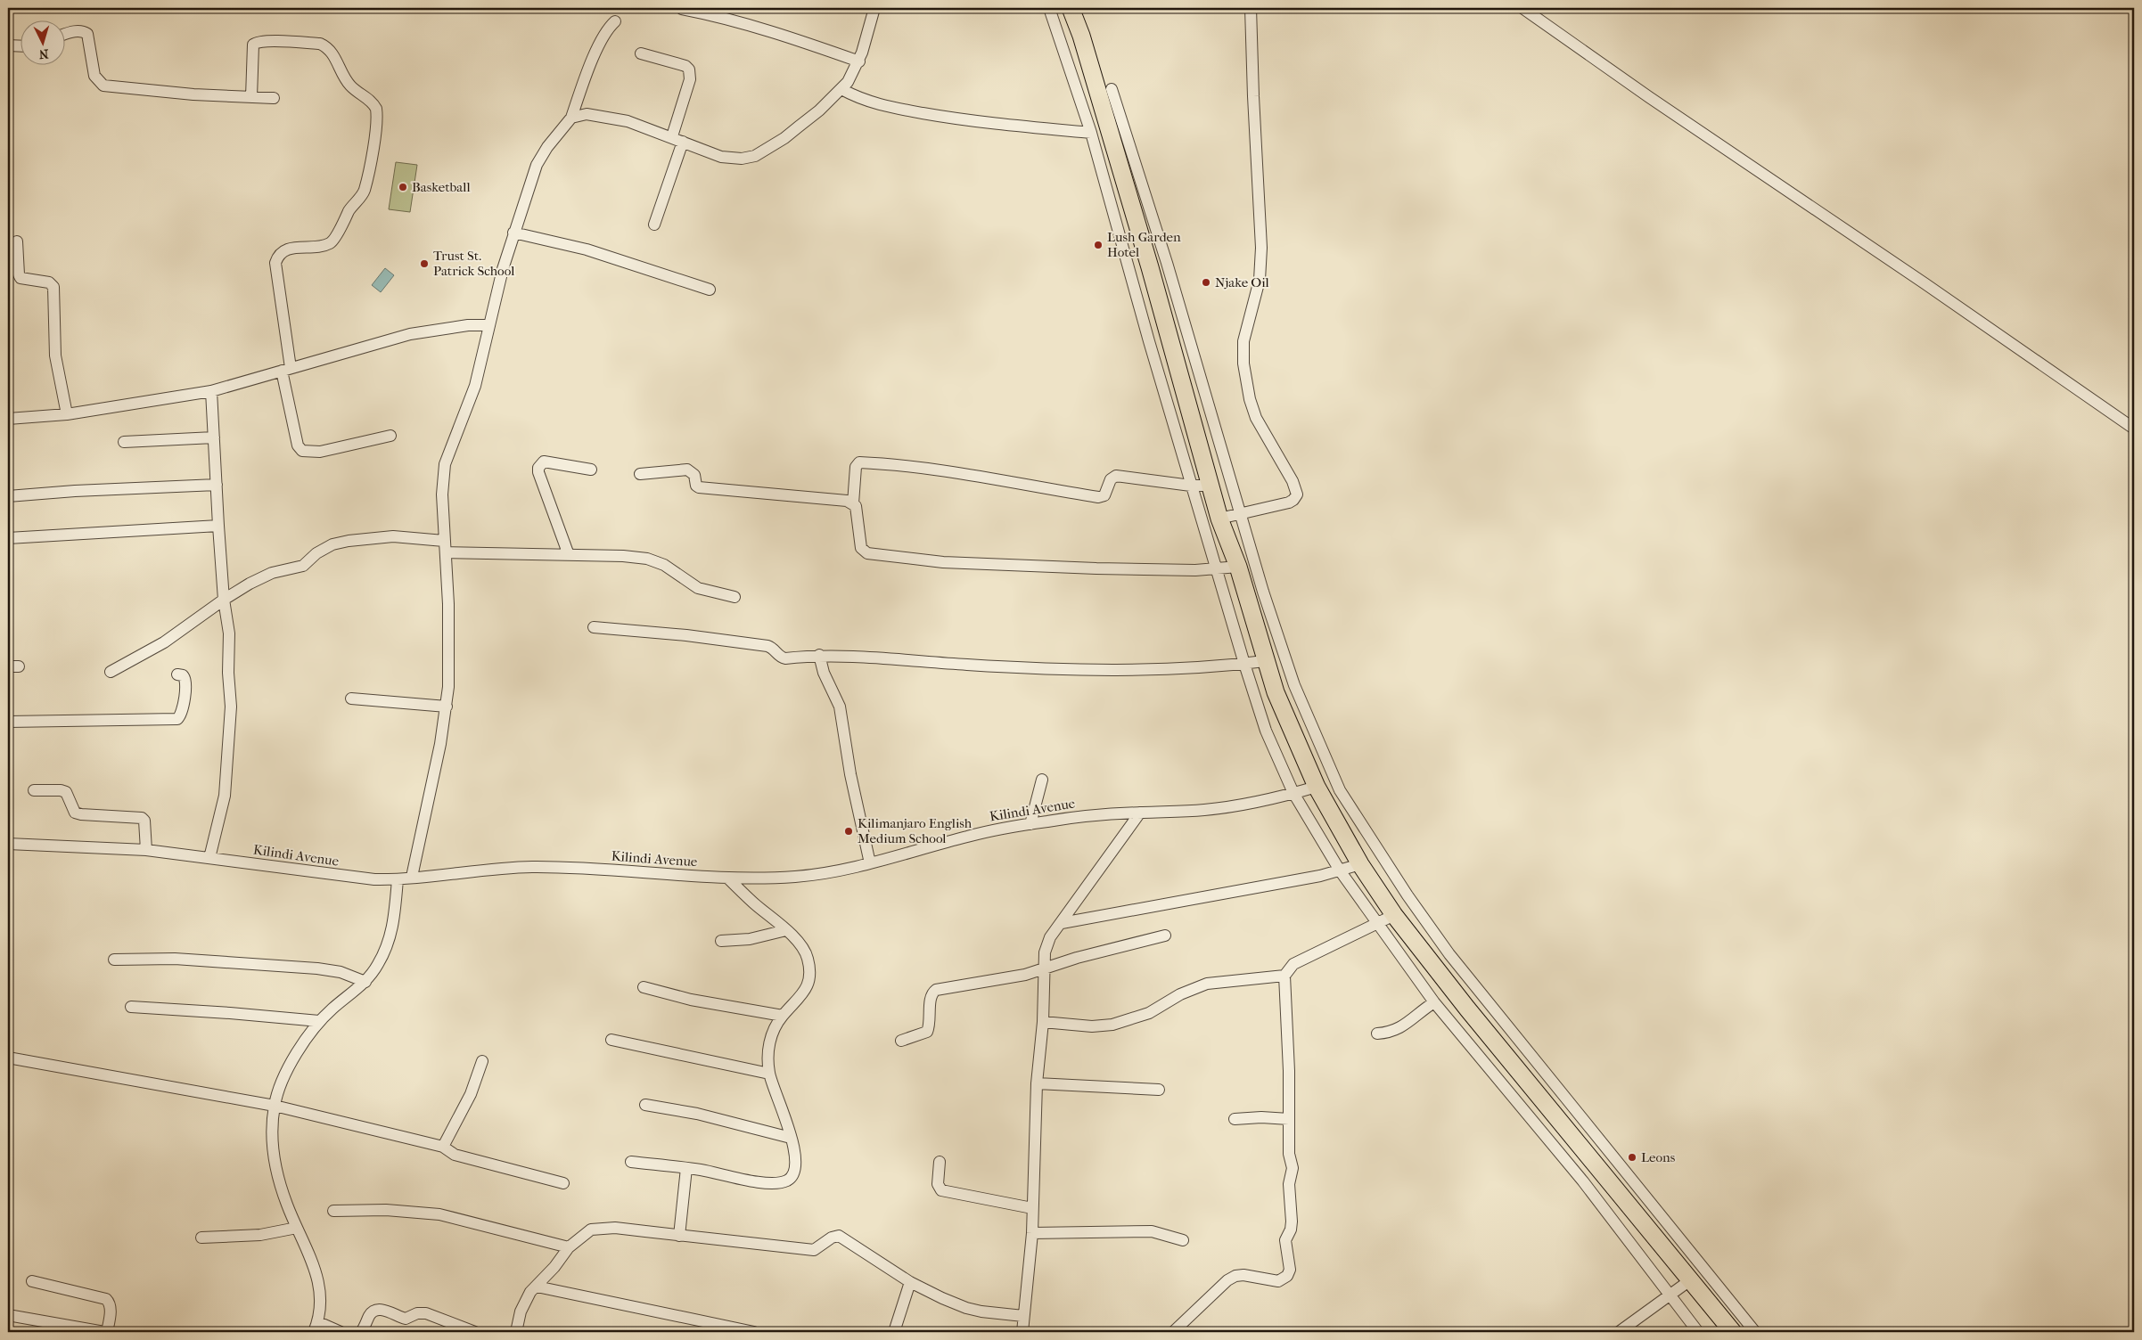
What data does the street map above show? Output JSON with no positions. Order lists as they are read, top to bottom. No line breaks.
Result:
{"streets":{"street":["Kilindi Avenue"]},"places":["Basketball","Lush Garden Hotel","Trust St. Patrick School","Njake Oil","Kilimanjaro English Medium School","Leons"],"north":"bottom"}
